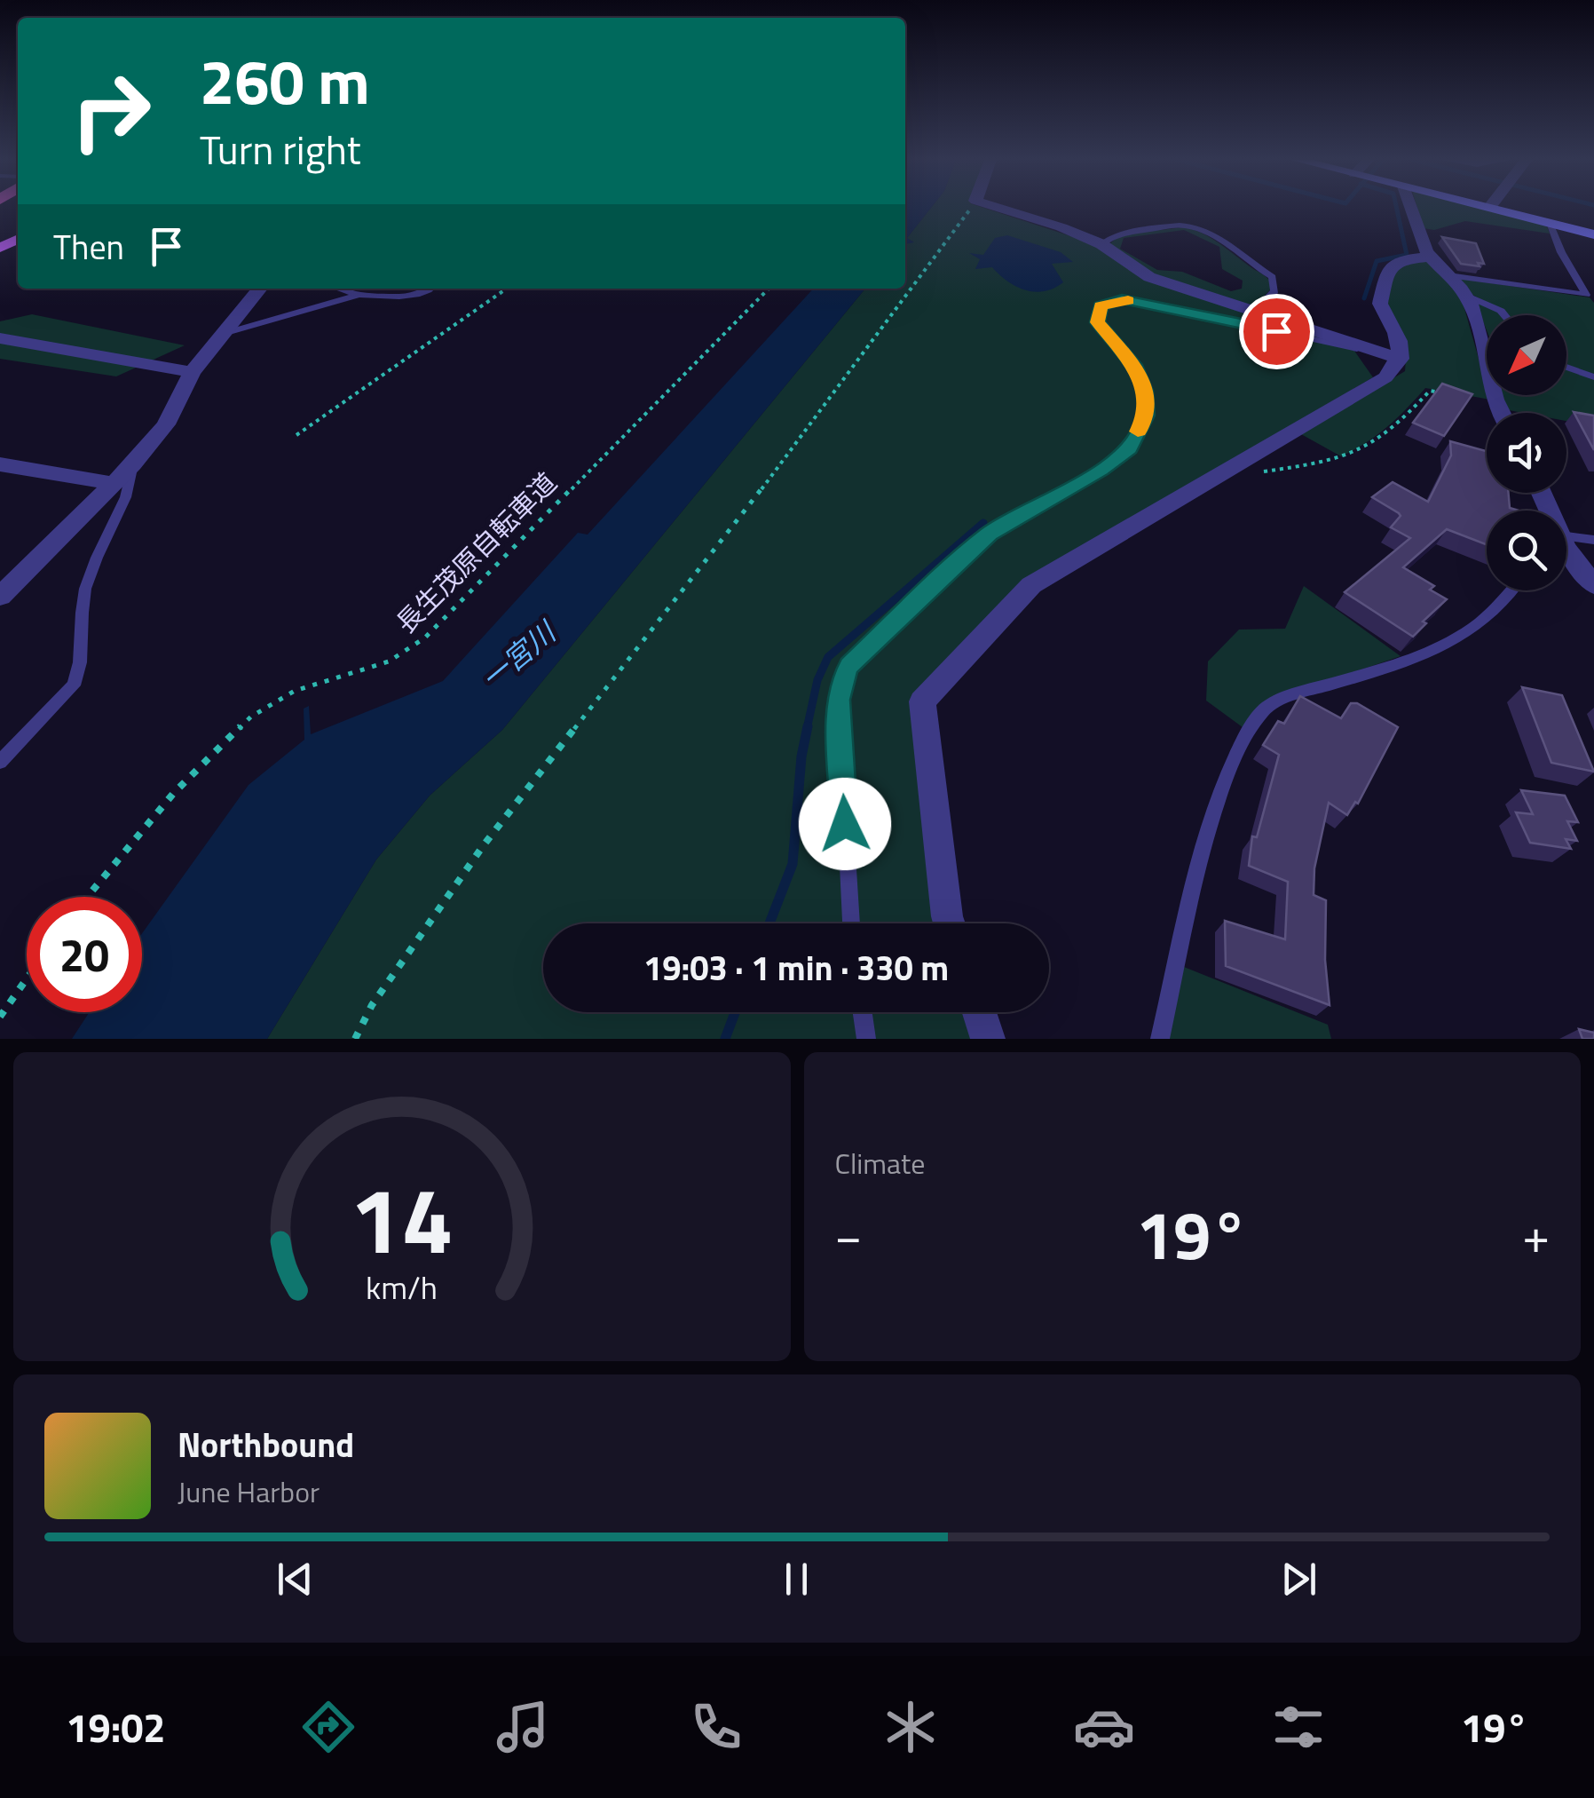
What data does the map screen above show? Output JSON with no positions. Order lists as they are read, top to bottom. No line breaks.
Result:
{"streets":{"path":["長生茂原自転車道"]},"water":["一宮川"],"north":"bottom left","page":{"turn":["260 m","Turn right"],"then":"Then","limit":"20","trip":"19:03 · 1 min · 330 m","tile":"Climate","heat":["−","19°","+"],"song":["Northbound","June Harbor"],"tabs":["19:02","19°"],"gauge":["14","km/h"]}}
